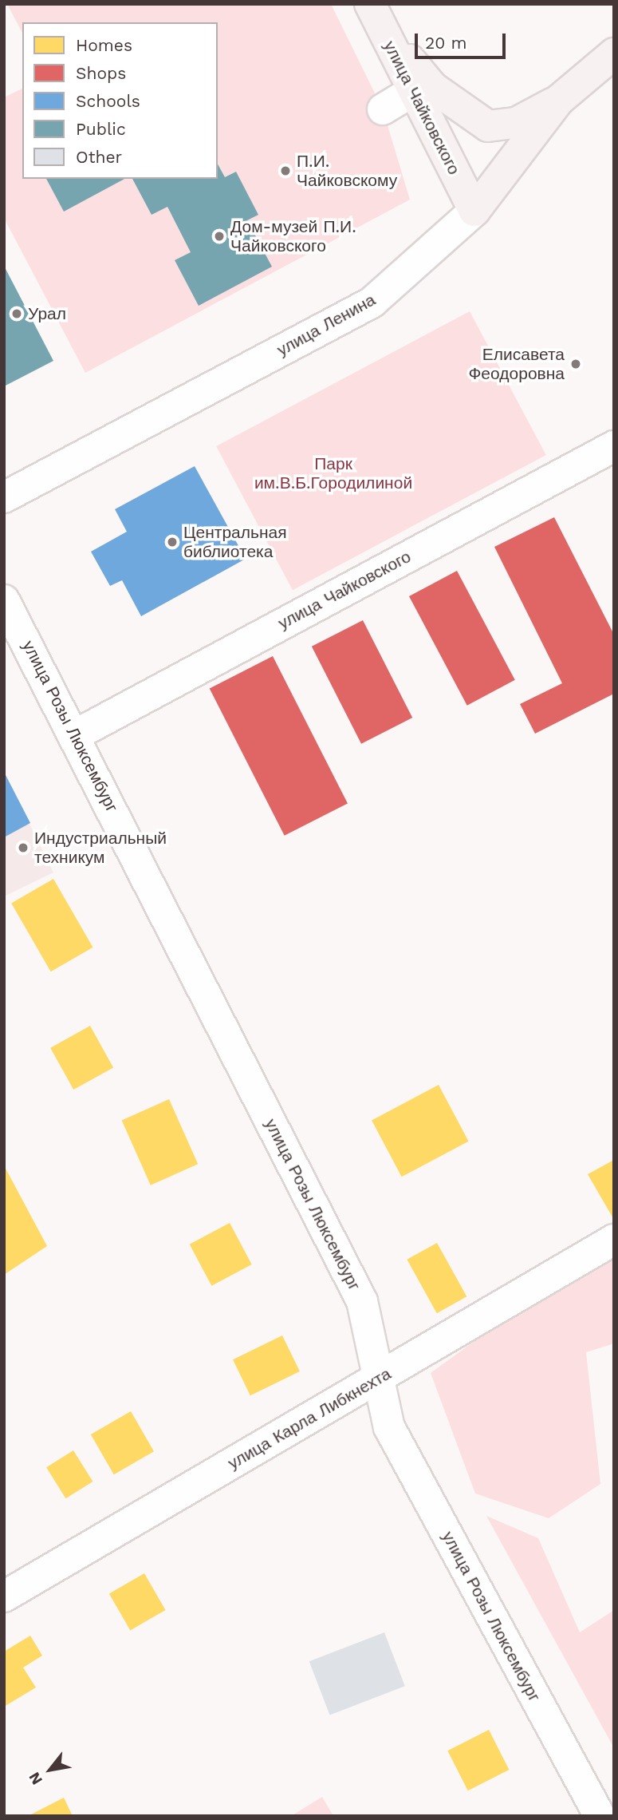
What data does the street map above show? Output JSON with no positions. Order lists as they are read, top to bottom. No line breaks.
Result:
{"streets":{"main road":["улица Чайковского","улица Ленина"],"street":["улица Розы Люксембург","улица Карла Либкнехта"]},"crossings":[["улица Чайковского","улица Ленина"],["улица Чайковского","улица Розы Люксембург"],["улица Розы Люксембург","улица Карла Либкнехта"]],"parks":["Парк им.В.Б.Городилиной"],"places":["П.И. Чайковскому","Дом-музей П.И. Чайковского","Урал","Елисавета Феодоровна","Центральная библиотека","Индустриальный техникум"],"legend":["Homes","Shops","Schools","Public","Other"],"scale_bar":"20 m","north":"bottom left"}
